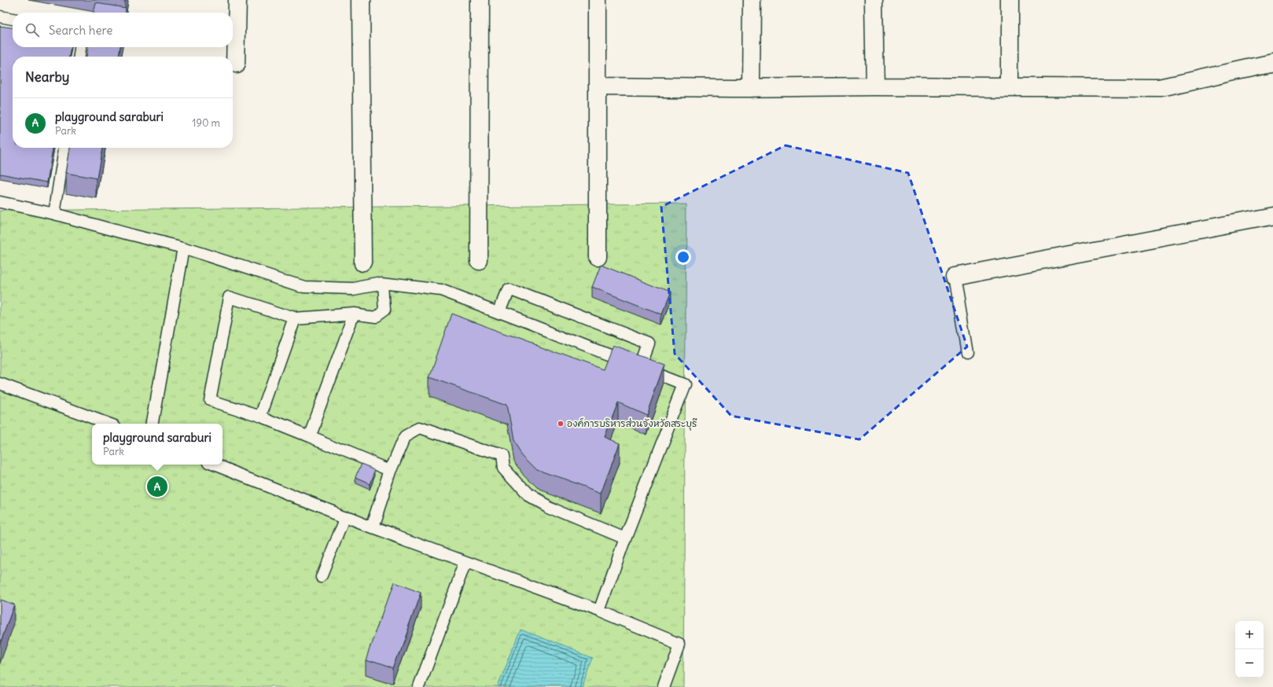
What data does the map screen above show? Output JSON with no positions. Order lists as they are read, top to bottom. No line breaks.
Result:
{"places":["องค์การบริหารส่วนจังหวัดสระบุรี"],"page":{"search":"Search here","heading":"Nearby","list":[{"mark":"A","name":"playground saraburi","note":"Park","value":"190 m"}],"popup":["playground saraburi","Park"],"pins":"A","map_buttons":["+","−"]}}
